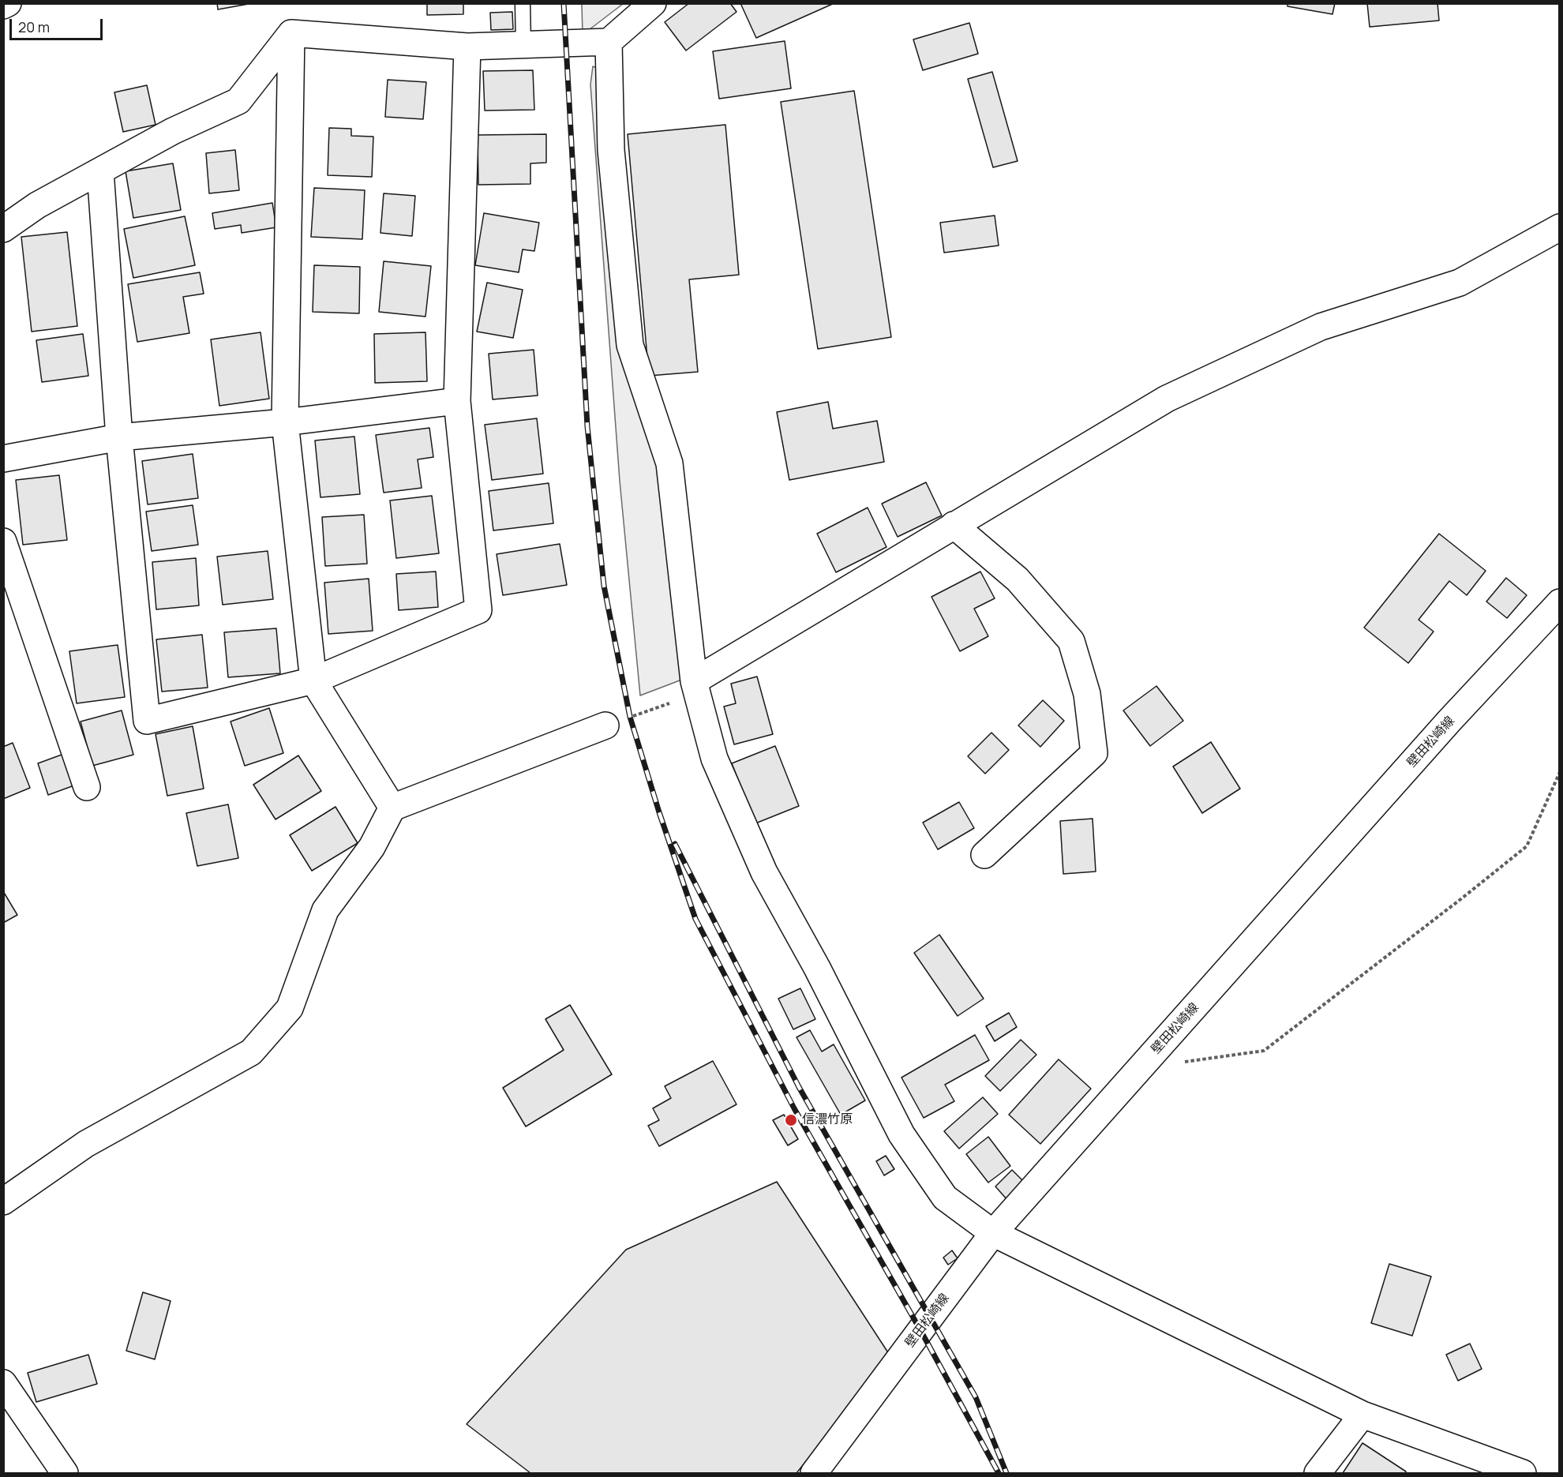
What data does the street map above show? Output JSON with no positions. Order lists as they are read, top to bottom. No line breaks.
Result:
{"streets":{"street":["壁田松崎線"]},"places":["信濃竹原"],"scale_bar":"20 m"}
